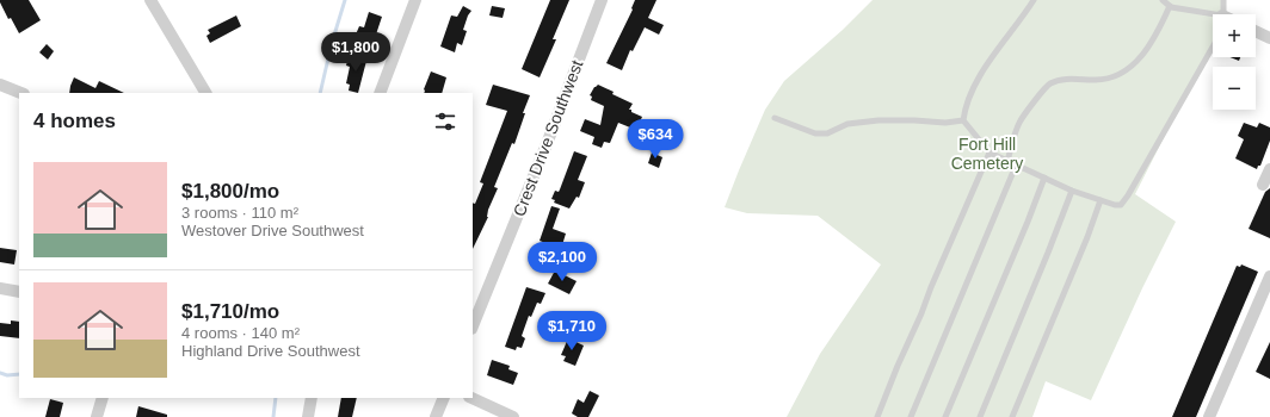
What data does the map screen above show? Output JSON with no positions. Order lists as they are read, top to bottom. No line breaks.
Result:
{"streets":{"street":["Crest Drive Southwest"]},"parks":["Fort Hill Cemetery"],"page":{"map_buttons":["+","−"],"price":["$1,800","$634","$2,100","$1,710"],"heading":"4 homes","list":[{"name":"$1,800/mo","note":"3 rooms · 110 m² · Westover Drive Southwest"},{"name":"$1,710/mo","note":"4 rooms · 140 m² · Highland Drive Southwest"}]}}
